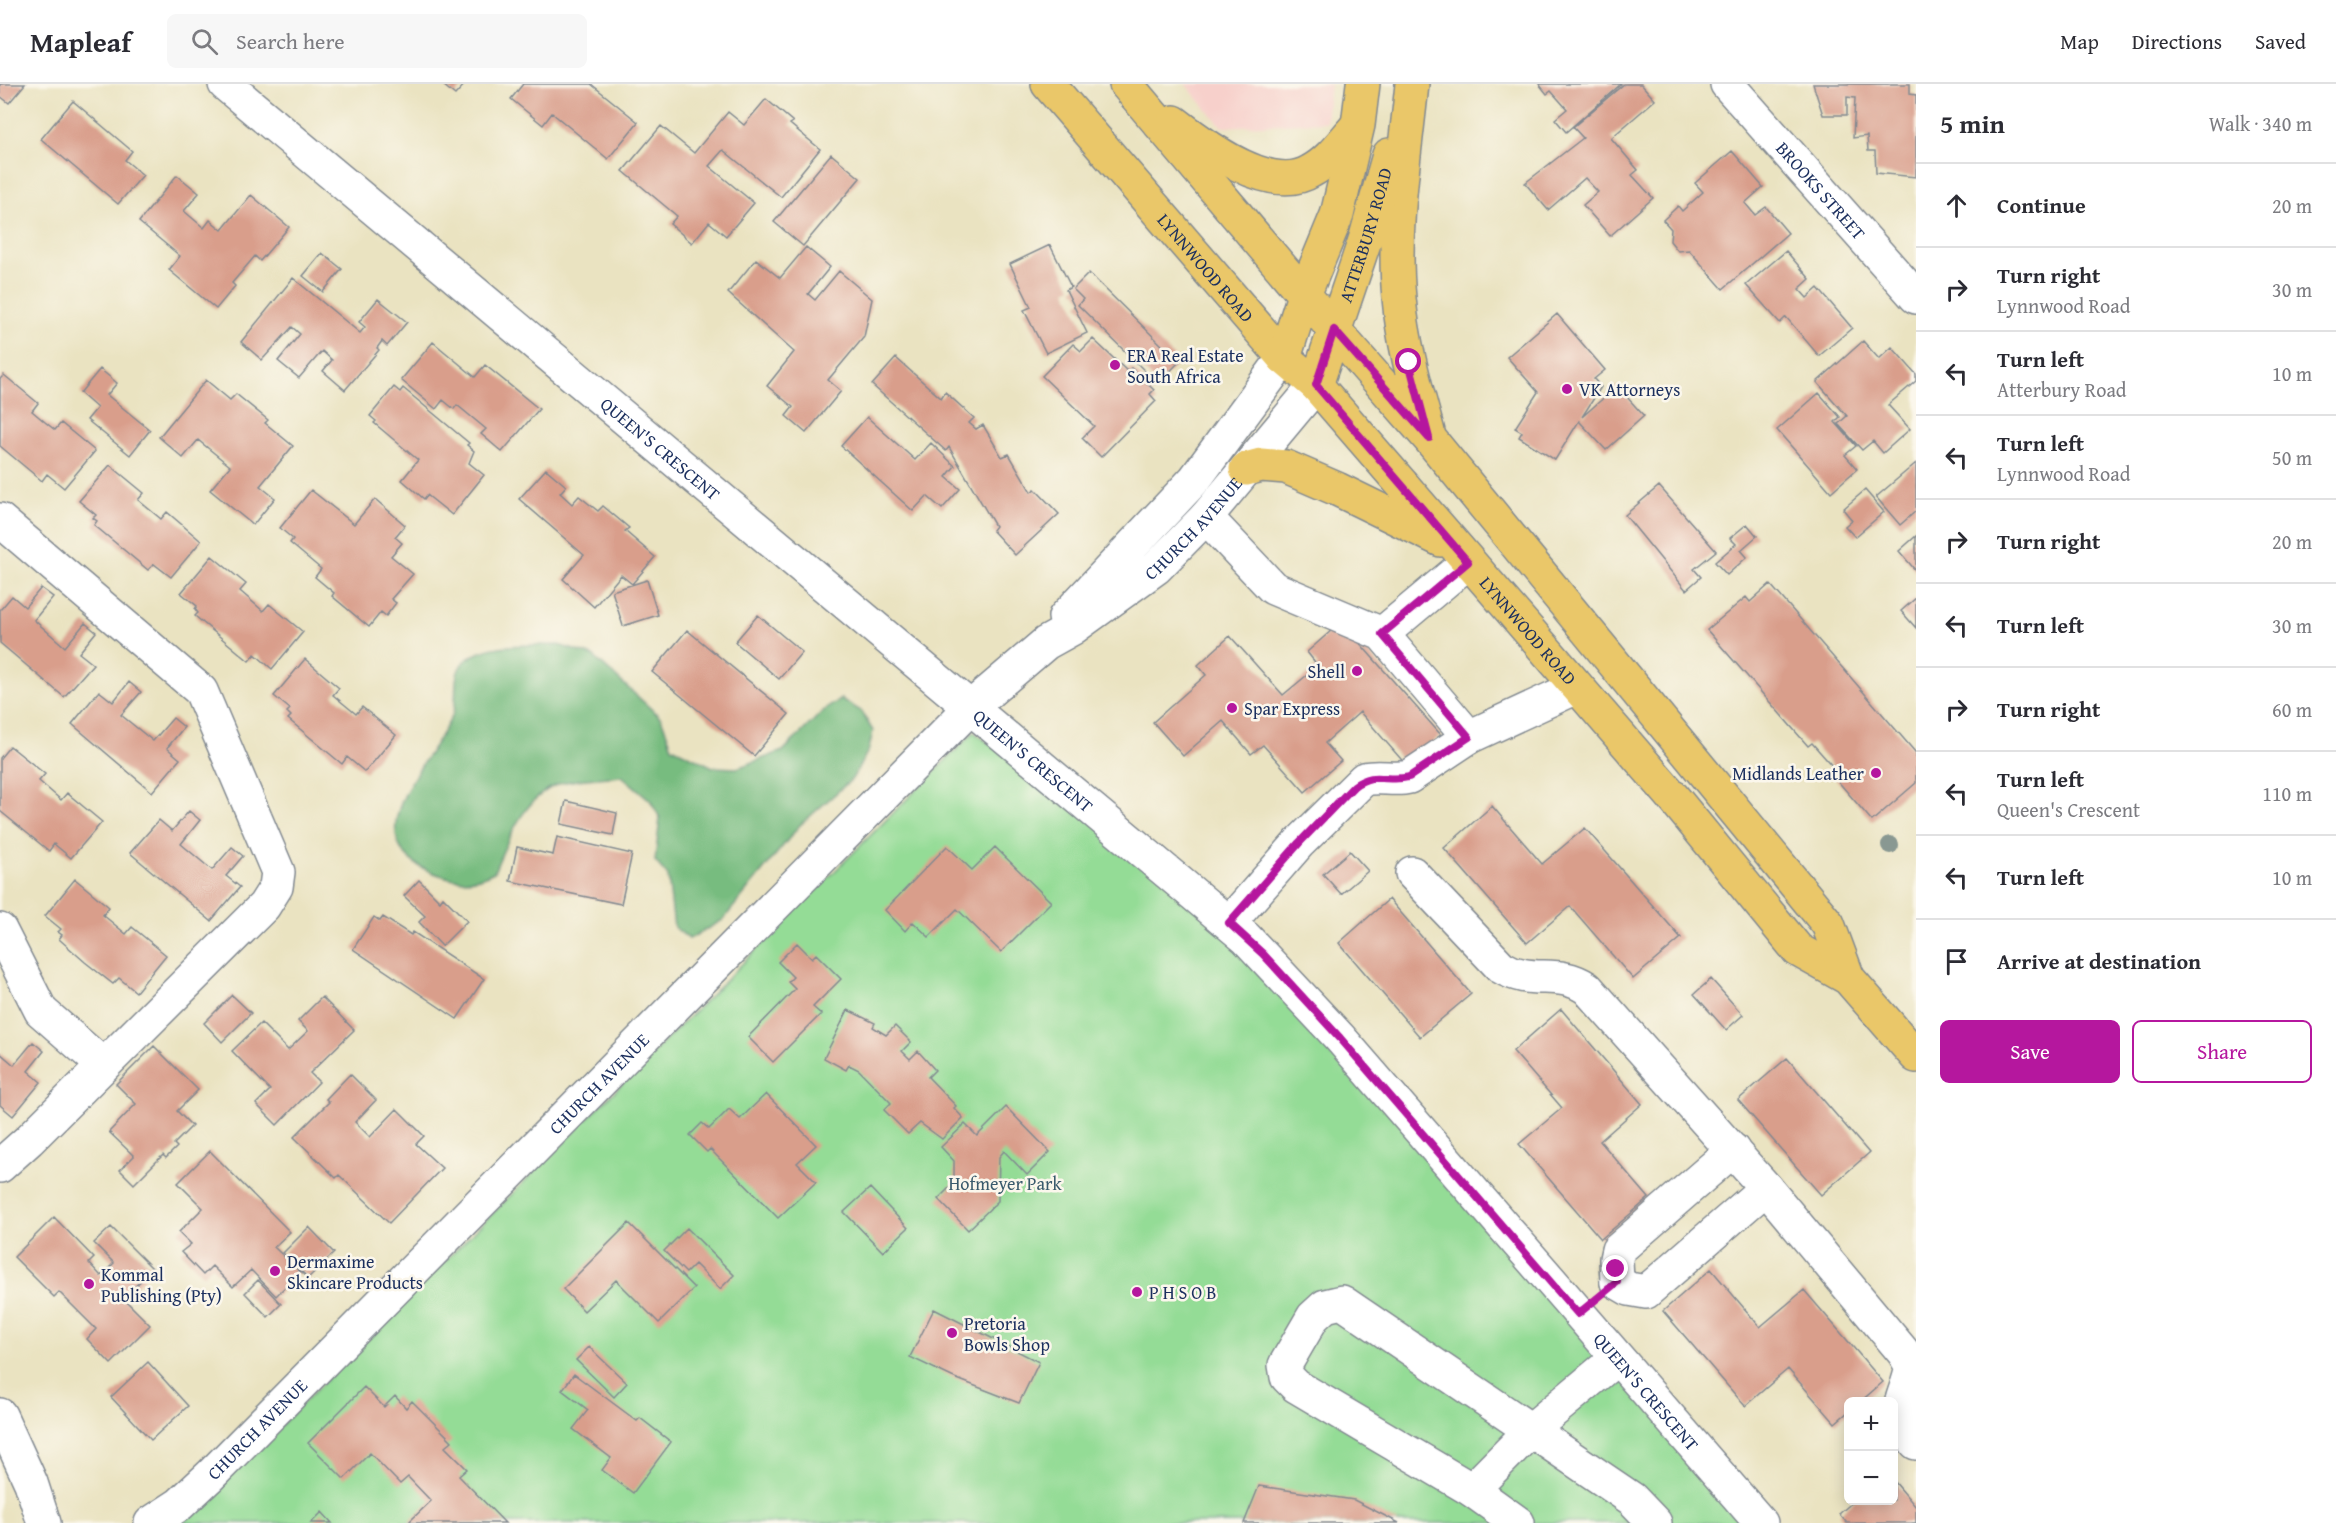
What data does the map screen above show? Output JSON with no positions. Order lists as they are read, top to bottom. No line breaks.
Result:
{"streets":{"main road":["ATTERBURY ROAD","LYNNWOOD ROAD"],"street":["BROOKS STREET","QUEEN'S CRESCENT","CHURCH AVENUE"]},"crossings":[["ATTERBURY ROAD","LYNNWOOD ROAD"],["ATTERBURY ROAD","CHURCH AVENUE"],["LYNNWOOD ROAD","CHURCH AVENUE"],["QUEEN'S CRESCENT","CHURCH AVENUE"]],"parks":["Hofmeyer Park"],"places":["ERA Real Estate South Africa","VK Attorneys","Shell","Spar Express","Midlands Leather","Dermaxime Skincare Products","Kommal Publishing (Pty)","P H S O B","Pretoria Bowls Shop"],"page":{"header":"Mapleaf","search":"Search here","nav":["Map","Directions","Saved"],"heading":["5 min","Walk · 340 m"],"list":[["Continue","20 m"],["Turn right","Lynnwood Road","30 m"],["Turn left","Atterbury Road","10 m"],["Turn left","Lynnwood Road","50 m"],["Turn right","20 m"],["Turn left","30 m"],["Turn right","60 m"],["Turn left","Queen's Crescent","110 m"],["Turn left","10 m"],"Arrive at destination"],"buttons":["Save","Share"],"map_buttons":["+","−"]}}
